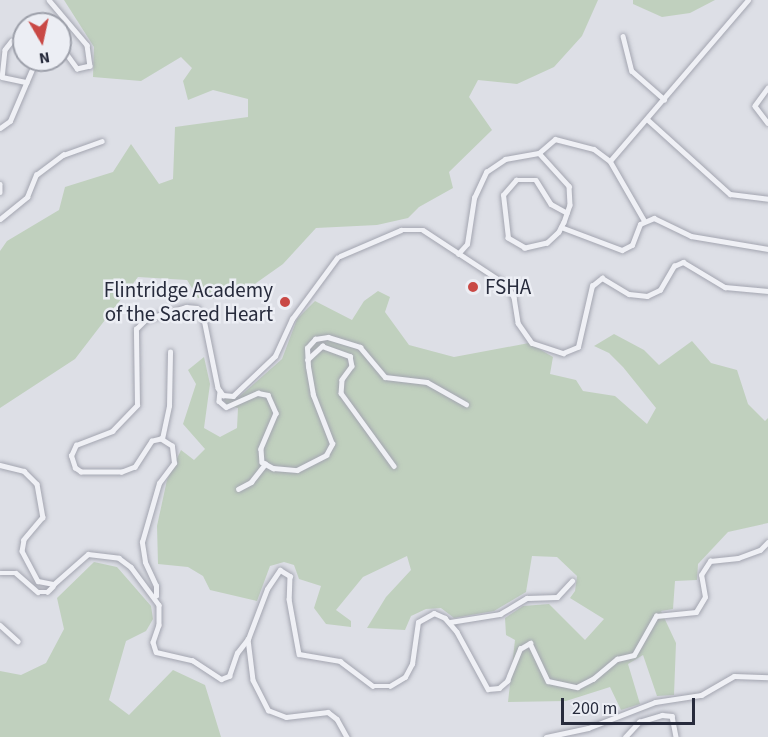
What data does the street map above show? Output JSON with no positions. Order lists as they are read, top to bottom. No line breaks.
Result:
{"places":["FSHA","Flintridge Academy of the Sacred Heart"],"scale_bar":"200 m","north":"bottom"}
